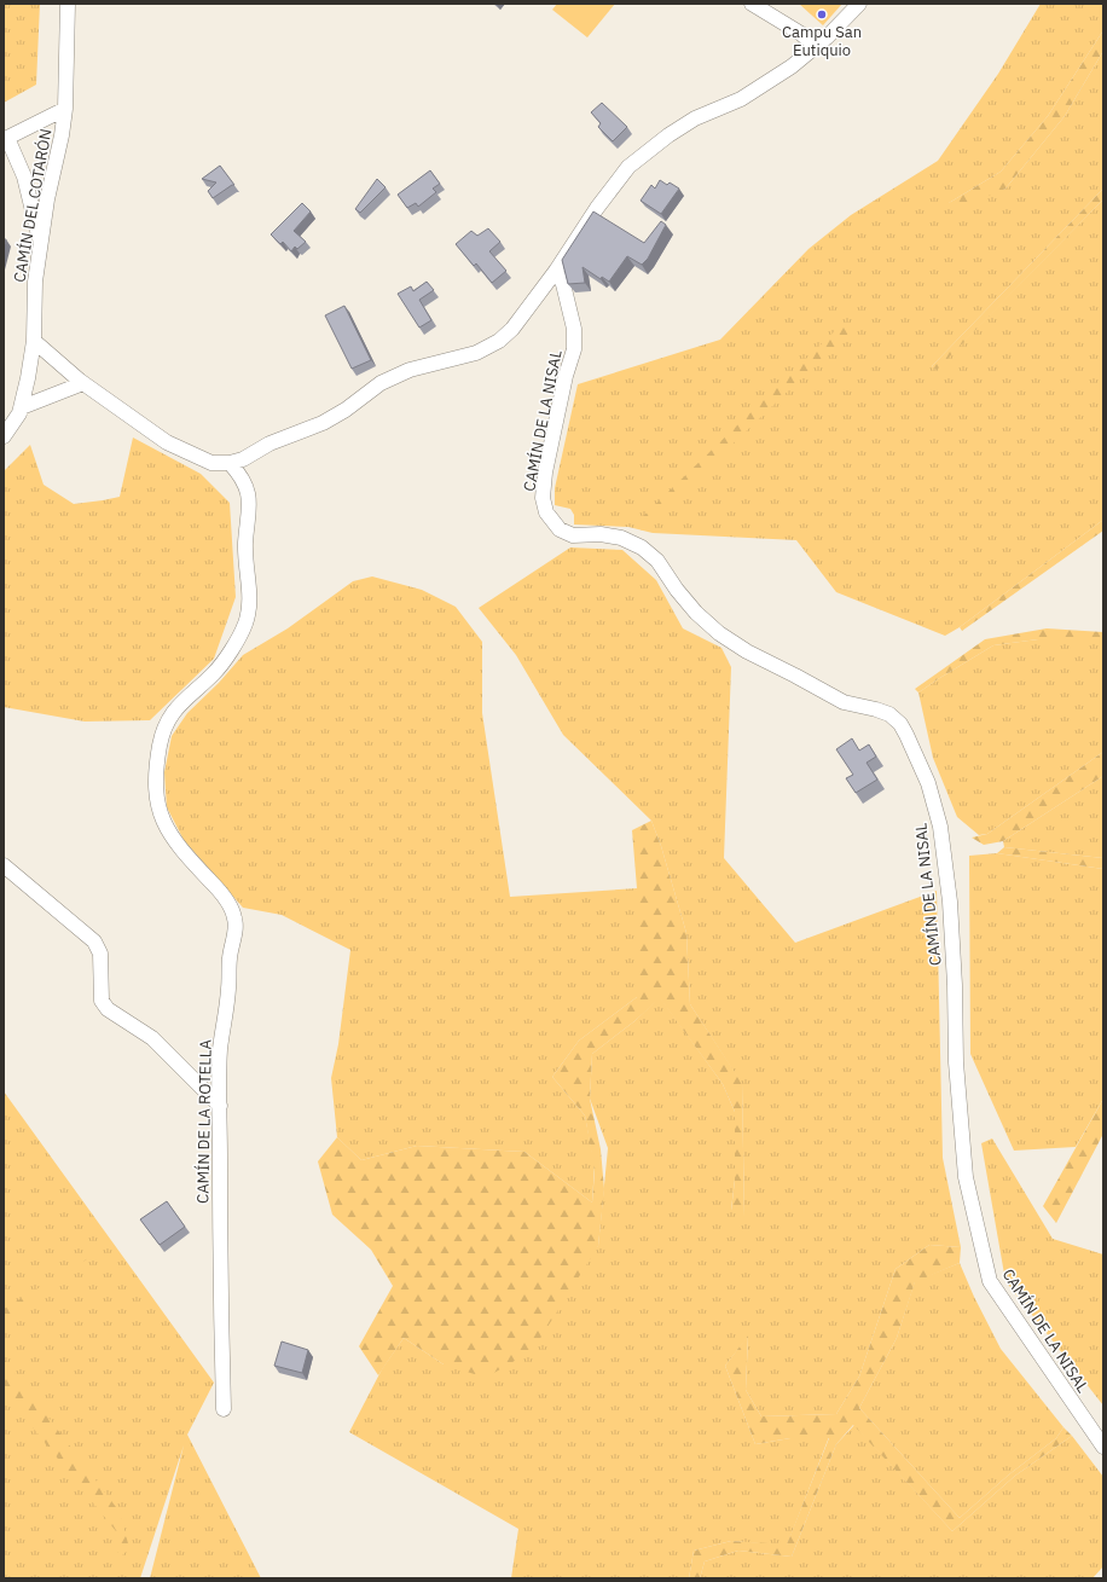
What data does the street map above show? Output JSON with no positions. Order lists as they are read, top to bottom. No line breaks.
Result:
{"streets":{"street":["CAMÍN DEL COTARÓN","CAMÍN DE LA NISAL","CAMÍN DE LA ROTELLA"]},"places":["Campu San Eutiquio"]}
